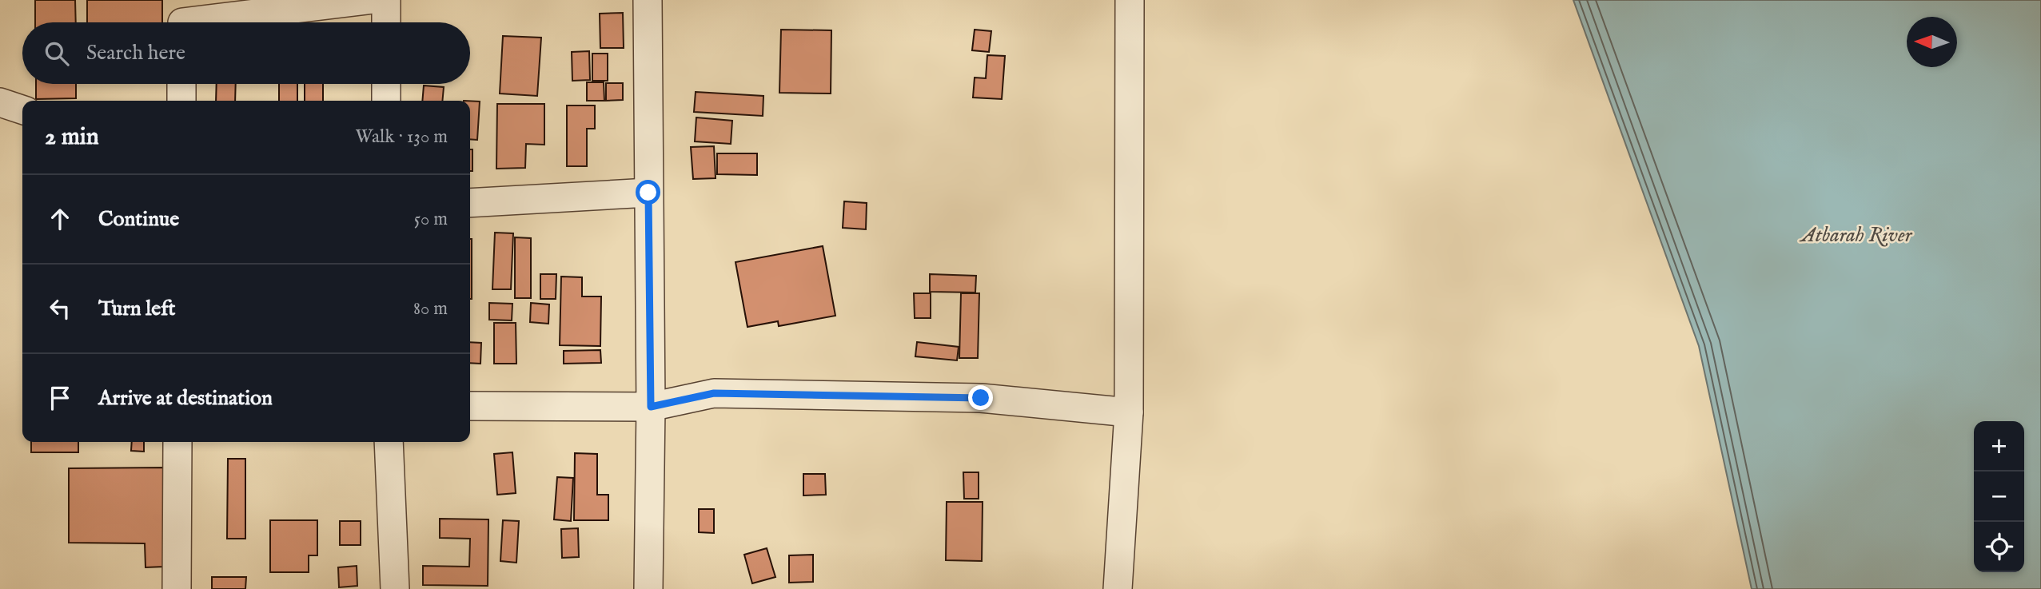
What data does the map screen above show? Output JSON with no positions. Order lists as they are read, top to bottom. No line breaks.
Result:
{"water":["Atbarah River"],"north":"left","page":{"search":"Search here","heading":["2 min","Walk · 130 m"],"list":[["Continue","50 m"],["Turn left","80 m"],"Arrive at destination"],"map_buttons":["+","−"]}}
